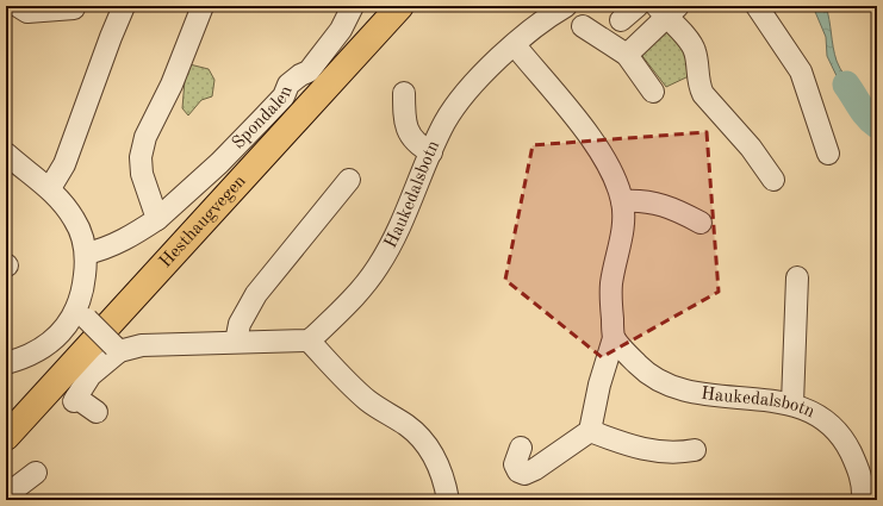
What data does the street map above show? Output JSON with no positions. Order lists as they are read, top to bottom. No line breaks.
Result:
{"streets":{"main road":["Hesthaugvegen"],"street":["Spondalen","Haukedalsbotn"]}}
